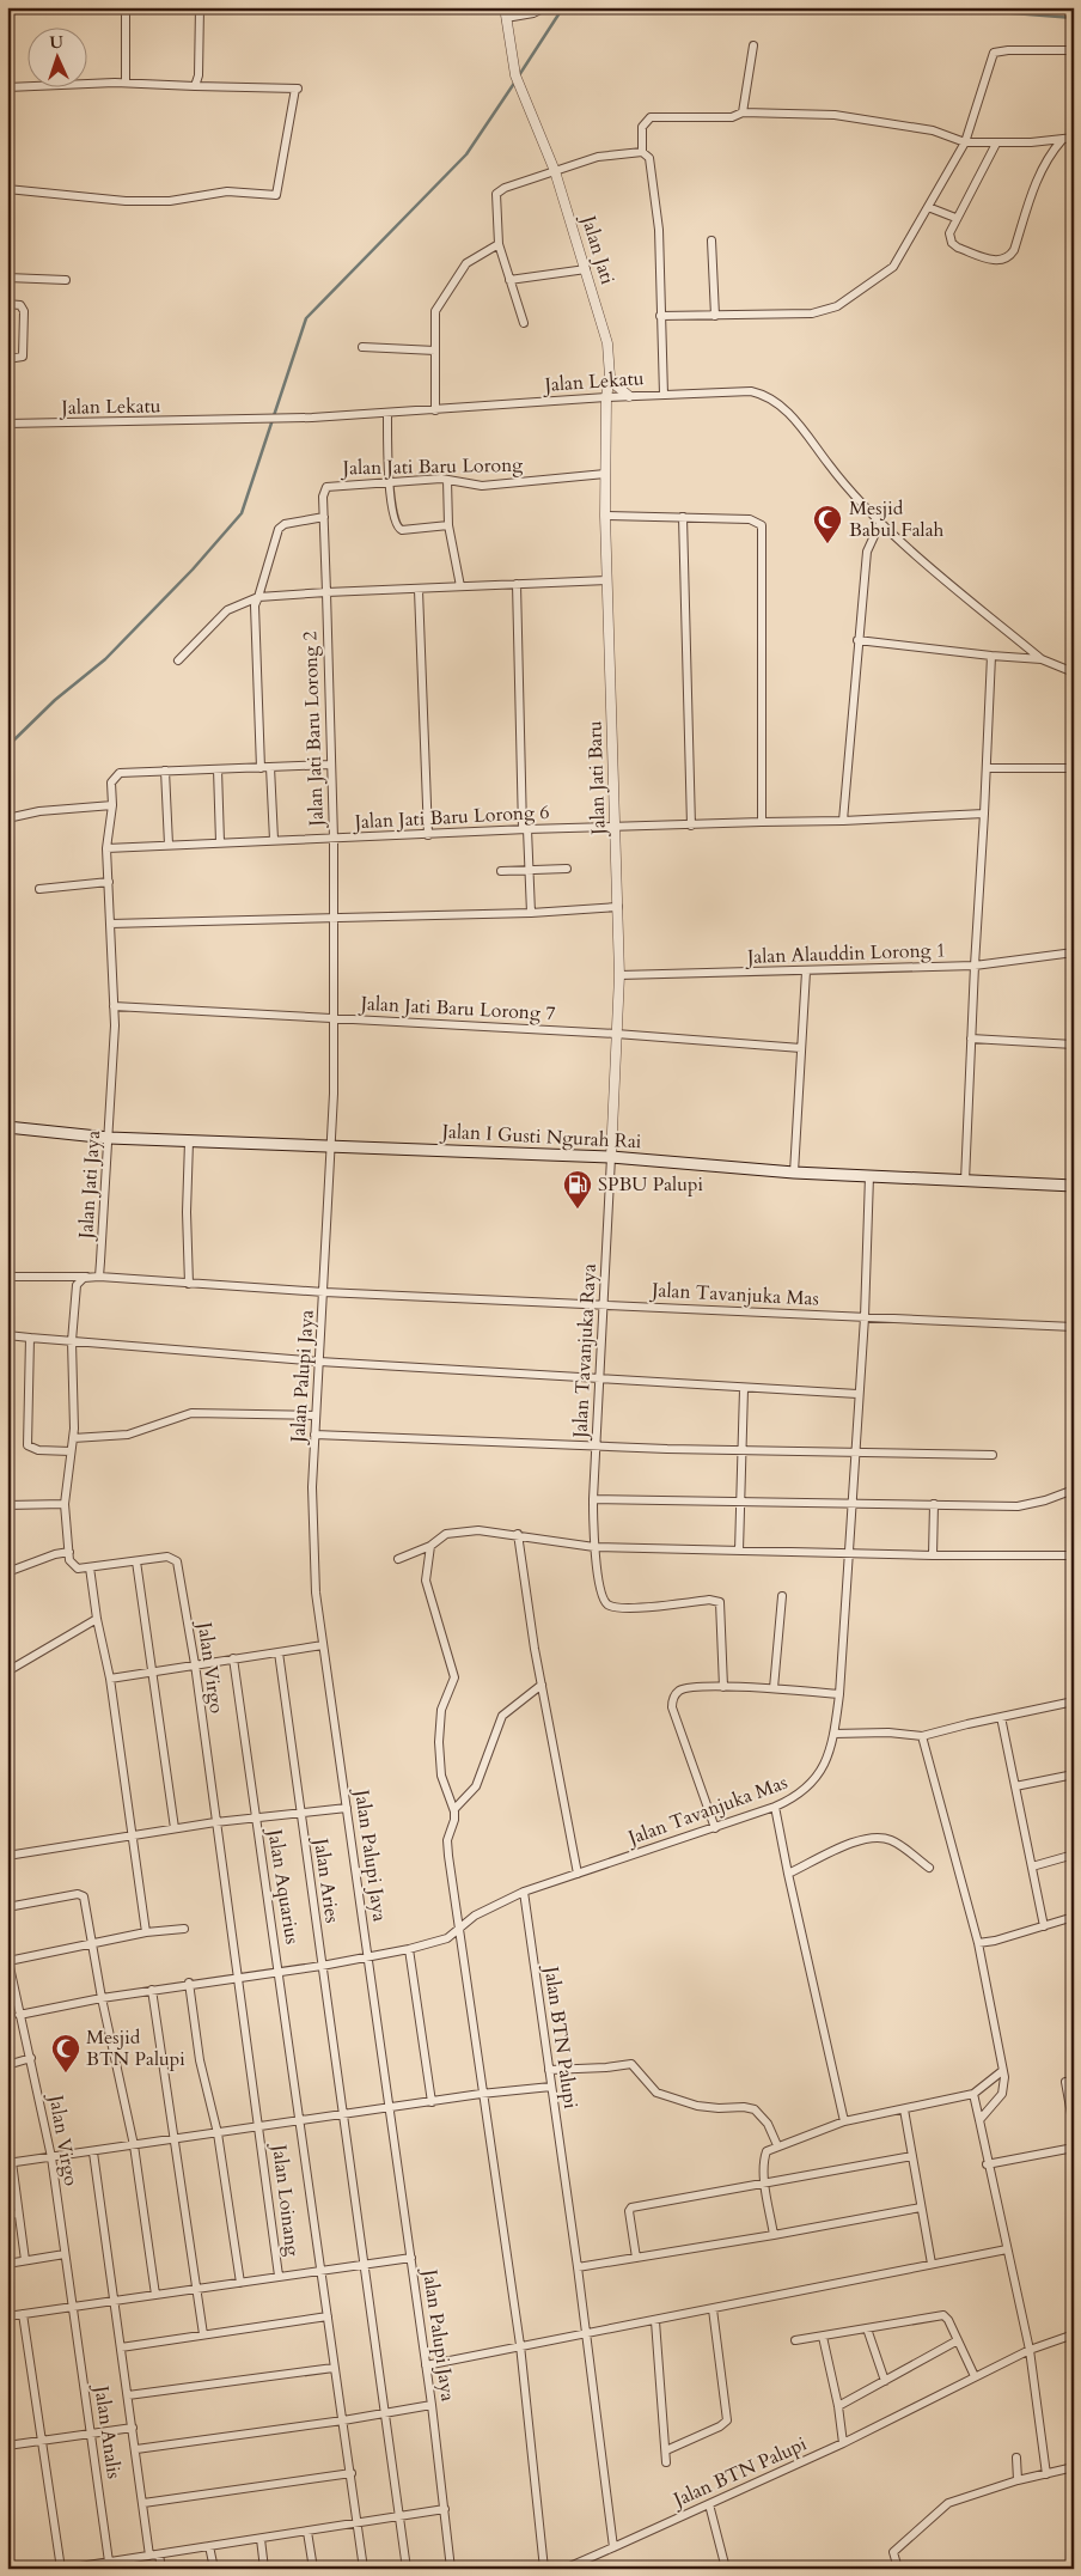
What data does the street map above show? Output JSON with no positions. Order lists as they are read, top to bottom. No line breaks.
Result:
{"streets":{"main road":["Jalan I Gusti Ngurah Rai"],"street":["Jalan Jati","Jalan Lekatu","Jalan Jati Baru Lorong","Jalan Jati Baru Lorong 2","Jalan Jati Baru","Jalan Jati Baru Lorong 6","Jalan Alauddin Lorong 1","Jalan Jati Baru Lorong 7","Jalan Jati Jaya","Jalan Tavanjuka Mas","Jalan Tavanjuka Raya","Jalan Palupi Jaya","Jalan Virgo","Jalan Aries","Jalan Aquarius","Jalan BTN Palupi","Jalan Loinang","Jalan Analis"]},"crossings":[["Jalan Jati","Jalan Lekatu"],["Jalan Jati","Jalan Jati Baru"],["Jalan Lekatu","Jalan Jati Baru"],["Jalan Jati Baru Lorong","Jalan Jati Baru Lorong 2"],["Jalan Jati Baru Lorong","Jalan Jati Baru"],["Jalan Jati Baru Lorong 2","Jalan Jati Baru Lorong 6"],["Jalan Jati Baru Lorong 2","Jalan Jati Baru Lorong 7"],["Jalan Jati Baru Lorong 2","Jalan I Gusti Ngurah Rai"],["Jalan Jati Baru Lorong 2","Jalan Jati Jaya"],["Jalan Jati Baru Lorong 2","Jalan Palupi Jaya"],["Jalan Jati Baru","Jalan Jati Baru Lorong 6"],["Jalan Jati Baru","Jalan Alauddin Lorong 1"],["Jalan Jati Baru","Jalan Jati Baru Lorong 7"],["Jalan Jati Baru","Jalan I Gusti Ngurah Rai"],["Jalan Jati Baru","Jalan Tavanjuka Raya"],["Jalan Jati Baru Lorong 6","Jalan Jati Jaya"],["Jalan Jati Baru Lorong 7","Jalan Jati Jaya"],["Jalan I Gusti Ngurah Rai","Jalan Jati Jaya"],["Jalan I Gusti Ngurah Rai","Jalan Tavanjuka Mas"],["Jalan I Gusti Ngurah Rai","Jalan Tavanjuka Raya"],["Jalan I Gusti Ngurah Rai","Jalan Palupi Jaya"],["Jalan Jati Jaya","Jalan Tavanjuka Mas"],["Jalan Tavanjuka Mas","Jalan Tavanjuka Raya"],["Jalan Tavanjuka Mas","Jalan Palupi Jaya"],["Jalan Tavanjuka Mas","Jalan BTN Palupi"],["Jalan Virgo","Jalan Loinang"],["Jalan Virgo","Jalan Analis"]],"places":{"mosque":["Mesjid Babul Falah","Mesjid BTN Palupi"],"fuel station":["SPBU Palupi"]},"north":"top"}
